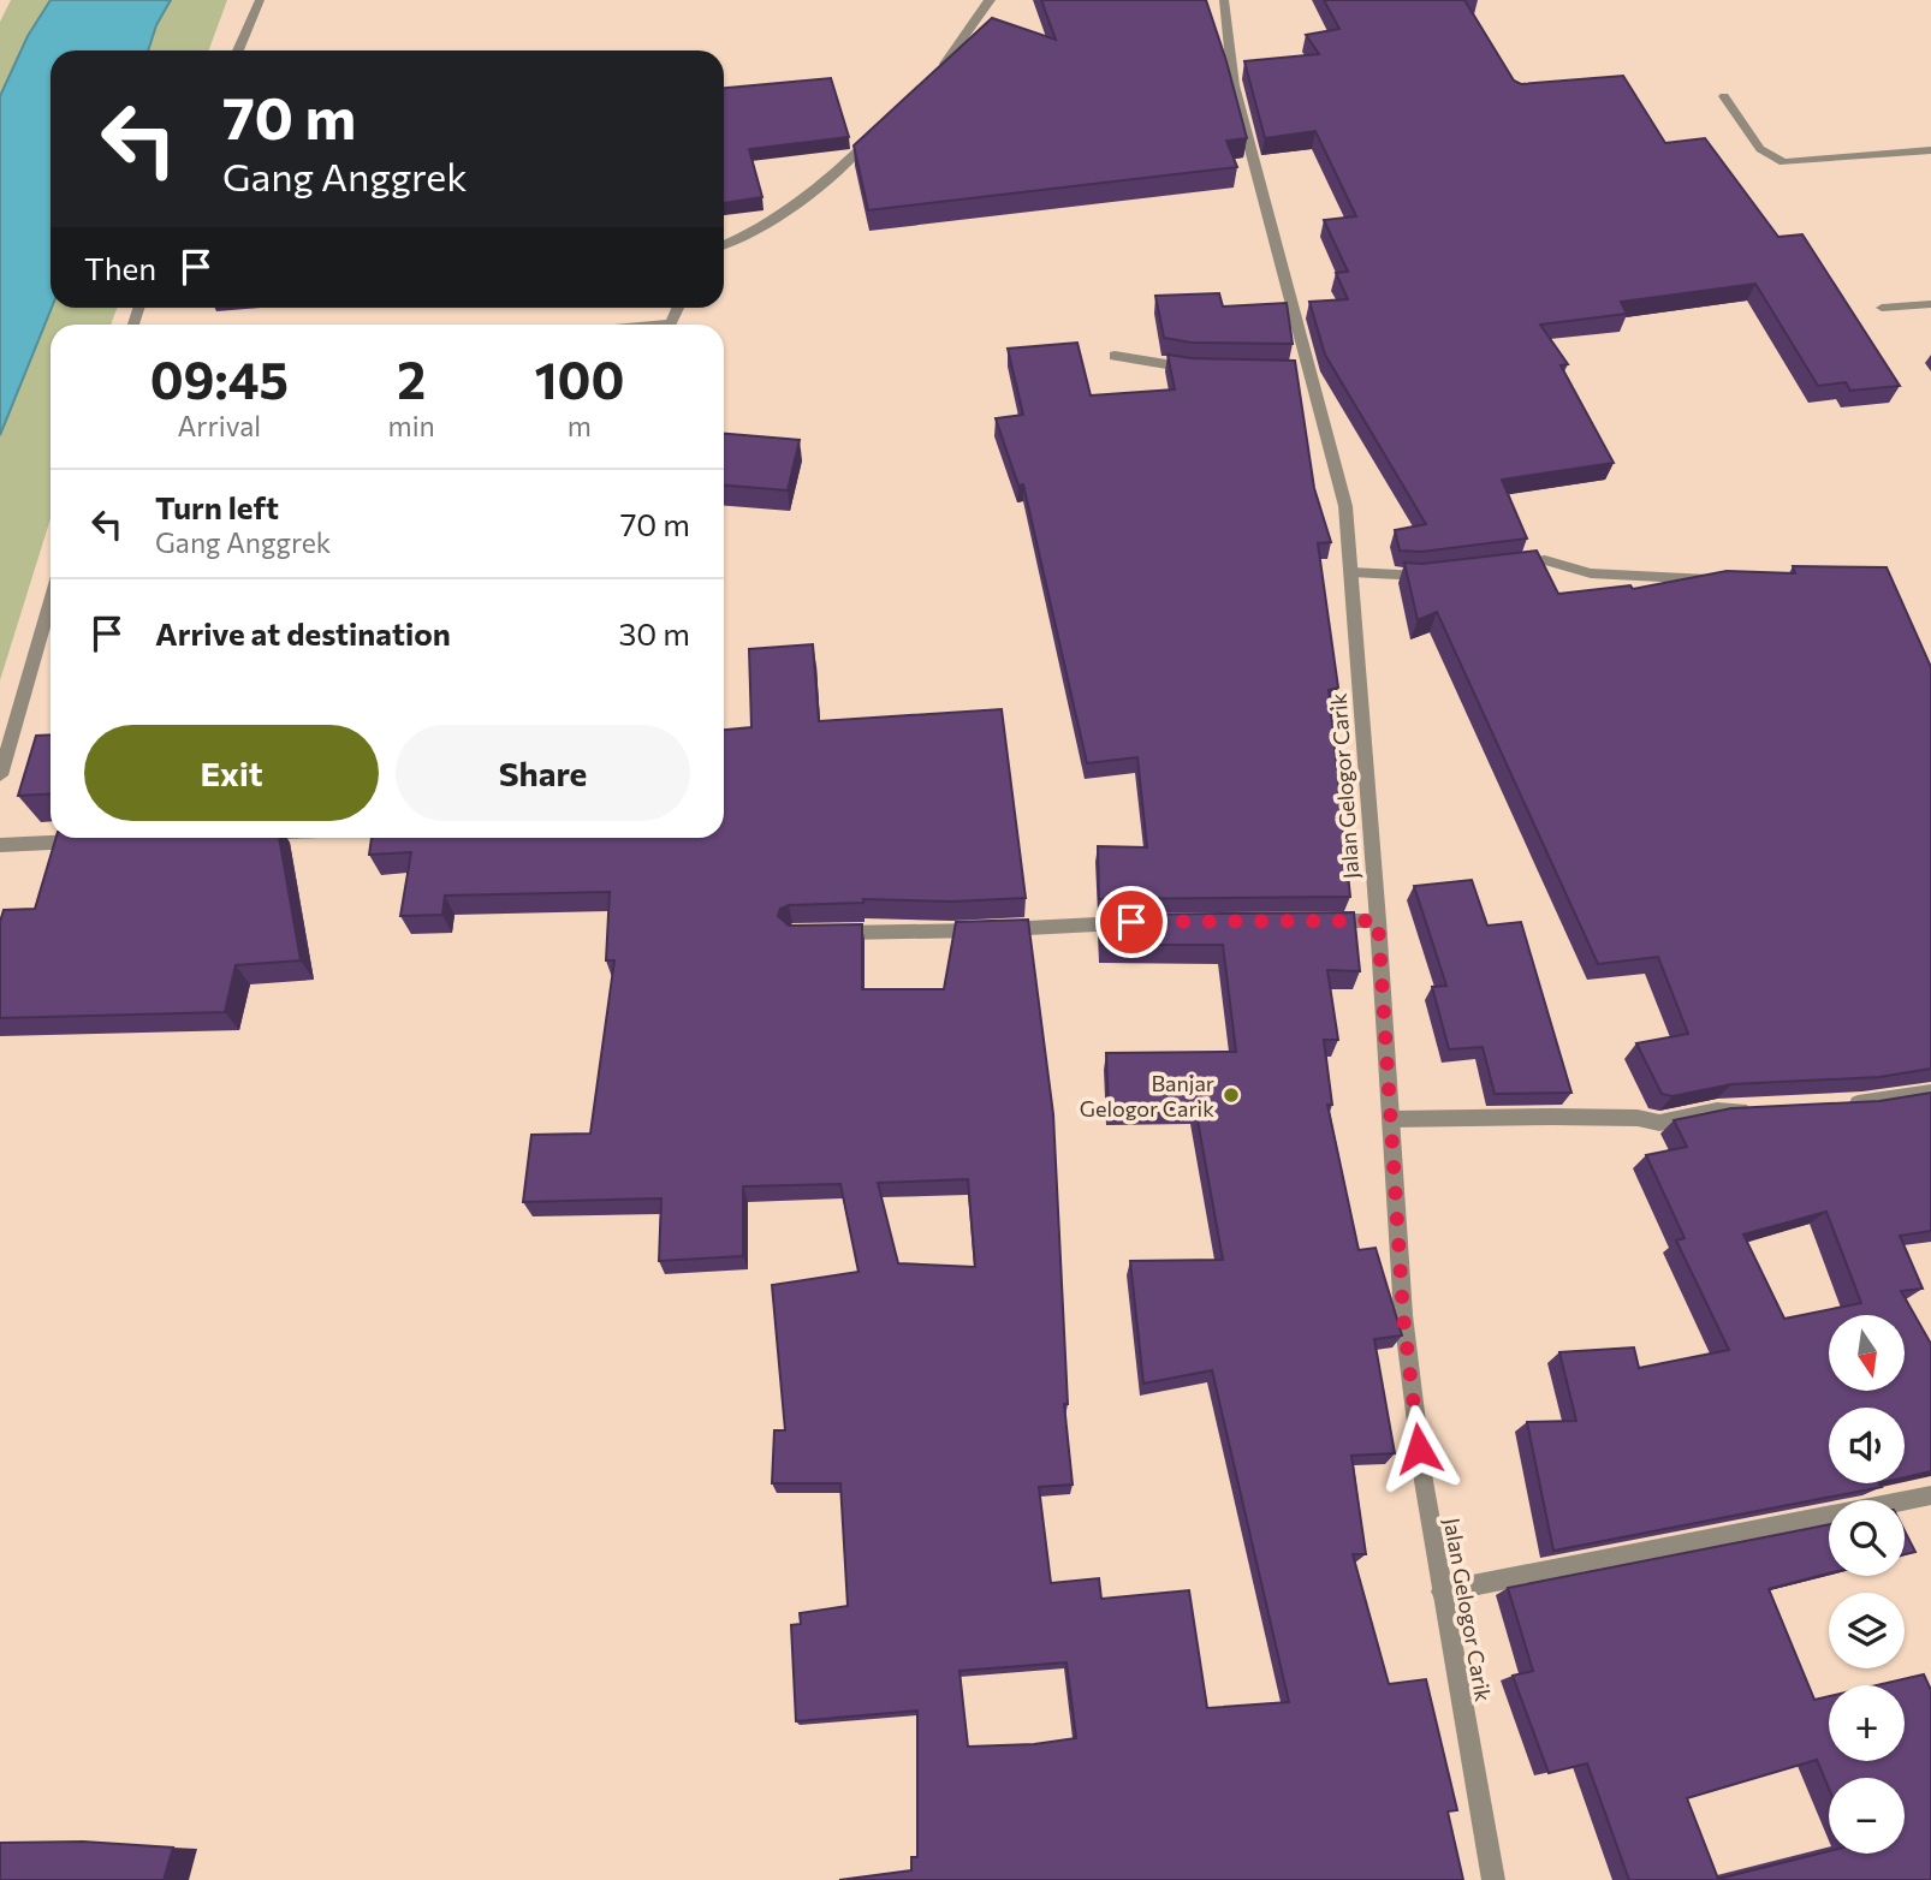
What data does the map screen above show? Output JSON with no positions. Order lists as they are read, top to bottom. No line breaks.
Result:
{"streets":{"street":["Jalan Gelogor Carik"]},"places":["Banjar Gelogor Carik"],"north":"bottom","page":{"turn":["70 m","Gang Anggrek"],"then":"Then","eta":["09:45","Arrival","2","min","100","m"],"list":[{"name":"Turn left","note":"Gang Anggrek","value":"70 m"},{"name":"Arrive at destination","value":"30 m"}],"buttons":["Exit","Share"],"map_buttons":["+","−"]}}
